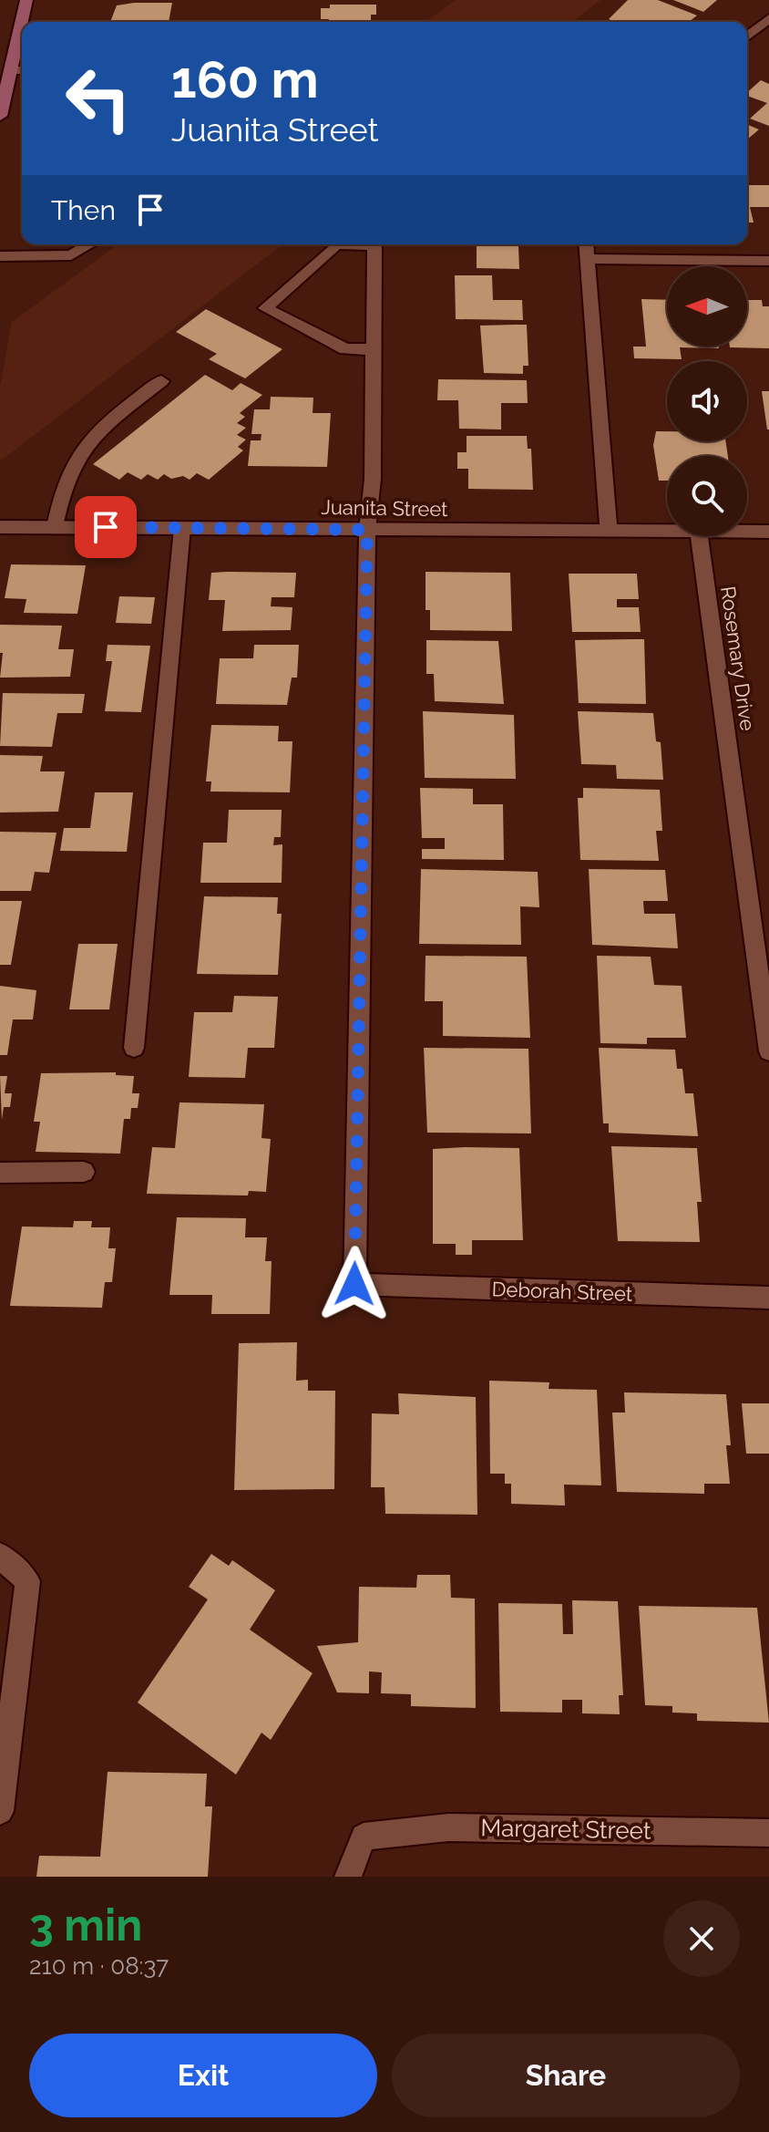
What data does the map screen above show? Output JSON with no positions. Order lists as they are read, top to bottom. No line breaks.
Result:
{"streets":{"street":["Juanita Street","Rosemary Drive","Deborah Street","Margaret Street"]},"crossings":[["Juanita Street","Deborah Street"]],"north":"left","page":{"turn":["160 m","Juanita Street"],"then":"Then","heading":["3 min","210 m · 08:37"],"buttons":["Exit","Share"]}}
